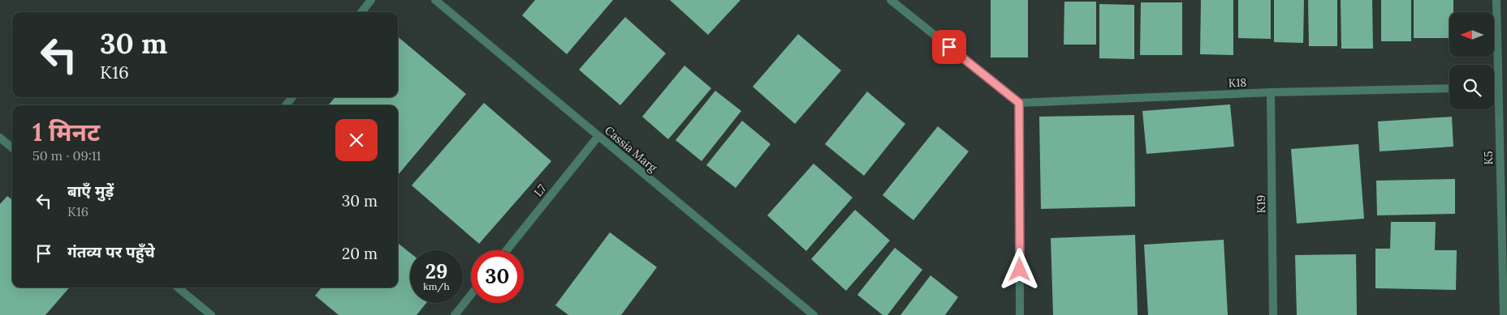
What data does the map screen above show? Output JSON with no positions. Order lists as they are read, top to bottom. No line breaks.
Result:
{"streets":{"street":["K18","Cassia Marg","K5","L7","K19"]},"crossings":[["K18","K19"],["Cassia Marg","L7"]],"north":"left","page":{"turn":["30 m","K16"],"heading":["1 मिनट","50 m · 09:11"],"list":[{"name":"बाएँ मुड़ें","note":"K16","value":"30 m"},{"name":"गंतव्य पर पहुँचे","value":"20 m"}],"speed":"29 km/h","limit":"30"}}
